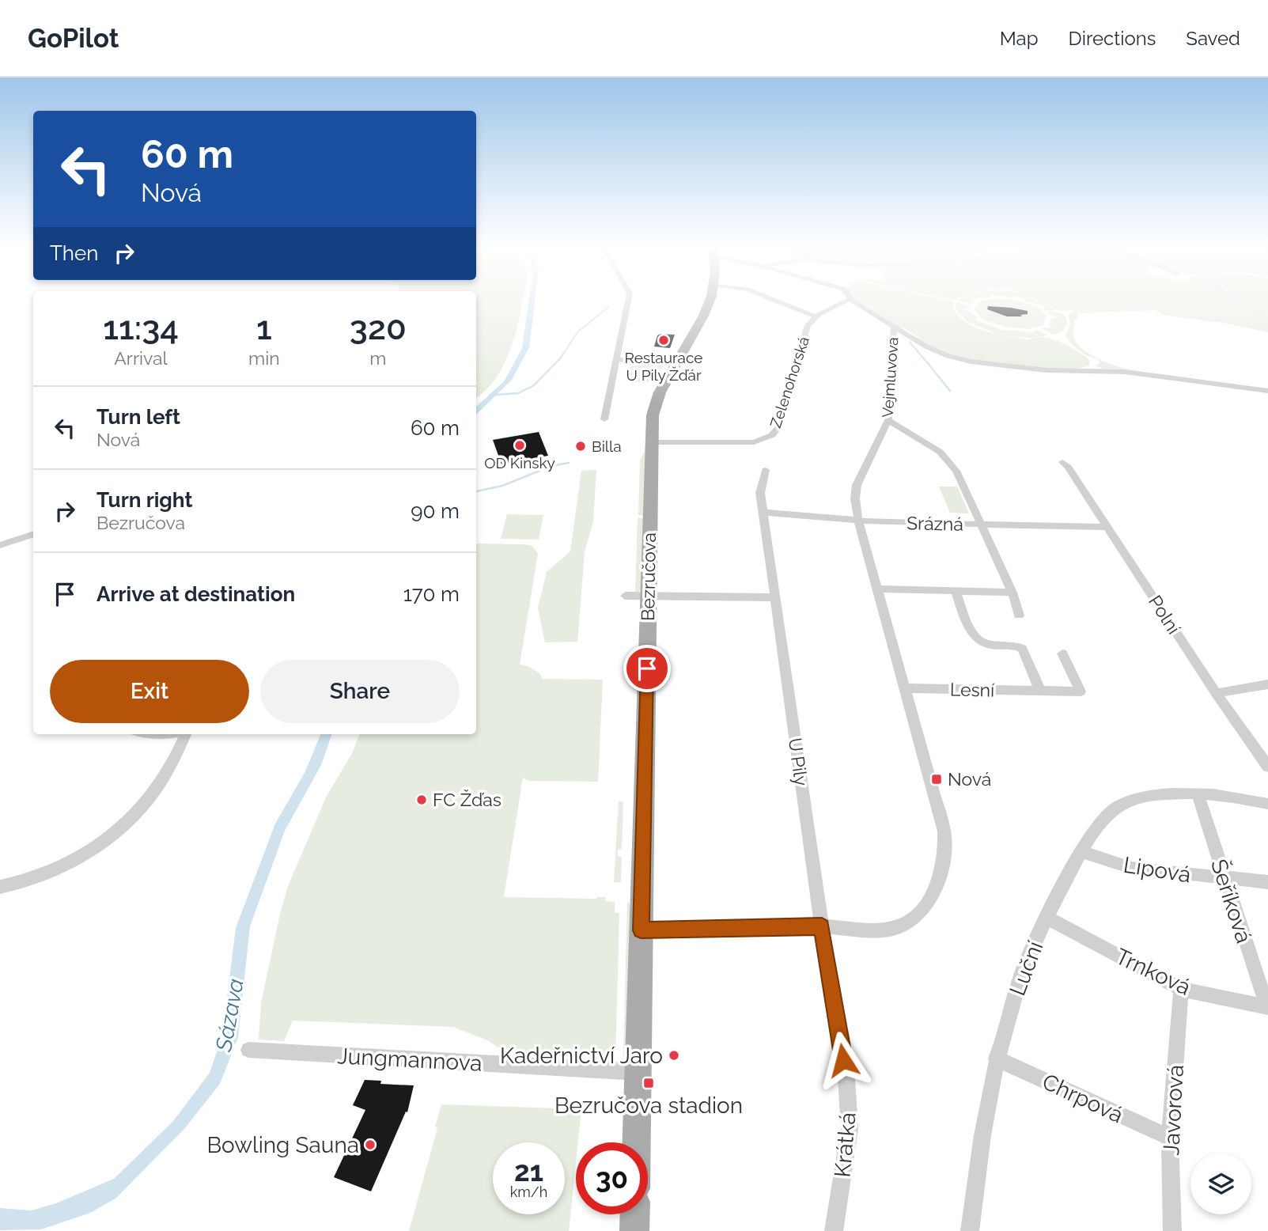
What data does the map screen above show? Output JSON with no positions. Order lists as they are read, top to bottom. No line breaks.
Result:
{"streets":{"main road":["Bezručova"],"street":["Vejmluvova","Zelenohorská","Srázná","Polní","Lesní","U Pily","Lipová","Šeříková","Luční","Trnková","Jungmannova","Chrpová","Javorová","Krátká"]},"crossings":[["Vejmluvova","Srázná"],["Zelenohorská","Bezručova"],["Srázná","Polní"],["Srázná","U Pily"],["Bezručova","Jungmannova"],["U Pily","Krátká"],["Lipová","Šeříková"],["Lipová","Luční"],["Šeříková","Luční"],["Šeříková","Trnková"],["Luční","Trnková"],["Luční","Chrpová"],["Trnková","Javorová"],["Chrpová","Javorová"]],"water":["Sázava"],"places":{"other":["Restaurace U Pily Žďár","OD Kinsky","Billa","FC Žďas","Kadeřnictví Jaro","Bowling Sauna"],"transit":["Nová","Bezručova stadion"]},"page":{"header":"GoPilot","nav":["Map","Directions","Saved"],"turn":["60 m","Nová"],"then":"Then","eta":["11:34","Arrival","1","min","320","m"],"list":[{"name":"Turn left","note":"Nová","value":"60 m"},{"name":"Turn right","note":"Bezručova","value":"90 m"},{"name":"Arrive at destination","value":"170 m"}],"buttons":["Exit","Share"],"speed":"21 km/h","limit":"30"}}
